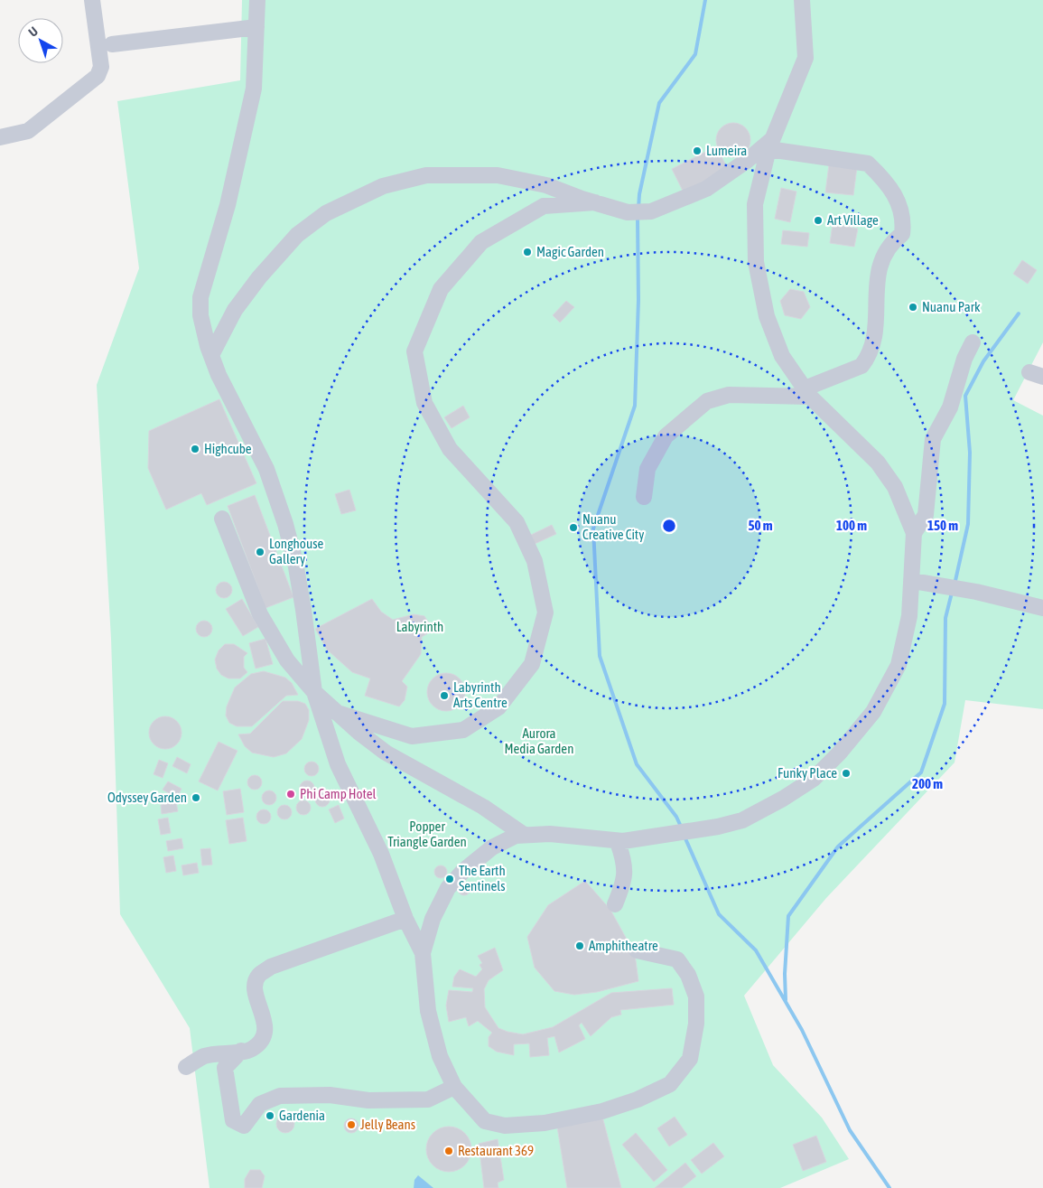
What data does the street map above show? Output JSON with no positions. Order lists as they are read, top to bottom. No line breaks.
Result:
{"parks":["Labyrinth","Aurora Media Garden","Popper Triangle Garden"],"places":["Lumeira","Art Village","Magic Garden","Nuanu Park","Highcube","Nuanu Creative City","Longhouse Gallery","Labyrinth Arts Centre","Funky Place","Phi Camp Hotel","Odyssey Garden","The Earth Sentinels","Amphitheatre","Gardenia","Jelly Beans","Restaurant 369"],"north":"top left","rings":["50 m","100 m","150 m","200 m"]}
